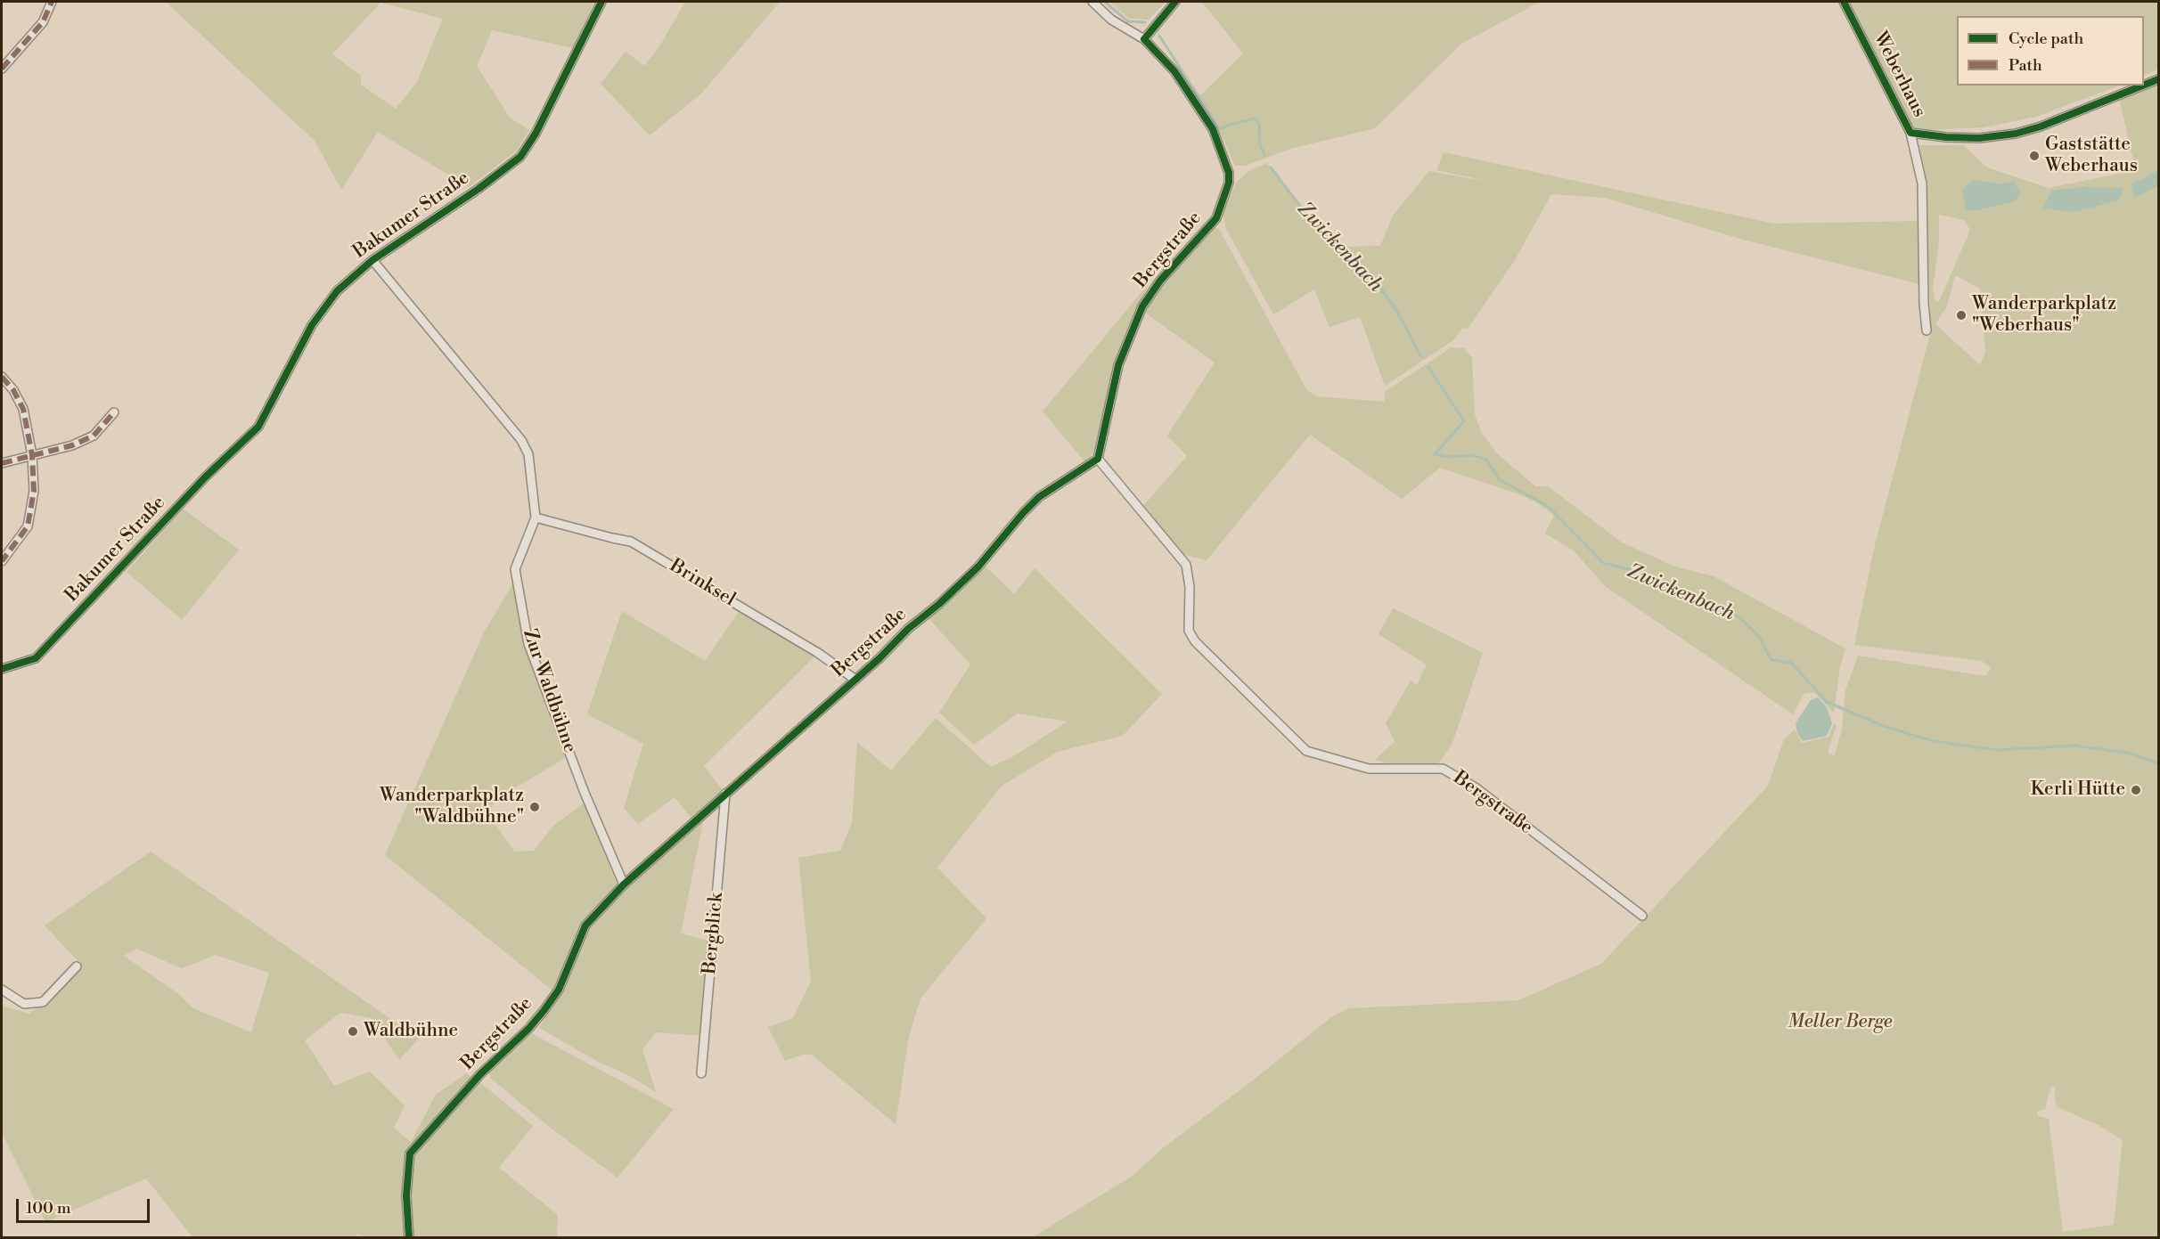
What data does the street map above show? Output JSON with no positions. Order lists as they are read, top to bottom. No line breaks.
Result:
{"streets":{"street":["Weberhaus","Bakumer Straße","Bergstraße","Brinksel","Zur Waldbühne","Bergblick"]},"crossings":[["Bakumer Straße","Zur Waldbühne"],["Bergstraße","Brinksel"],["Bergstraße","Zur Waldbühne"],["Bergstraße","Bergblick"],["Brinksel","Zur Waldbühne"]],"water":["Zwickenbach"],"parks":["Meller Berge"],"places":["Gaststätte Weberhaus","Wanderparkplatz \"Weberhaus\"","Kerli Hütte","Wanderparkplatz \"Waldbühne\"","Waldbühne"],"legend":["Cycle path","Path"],"scale_bar":"100 m"}
